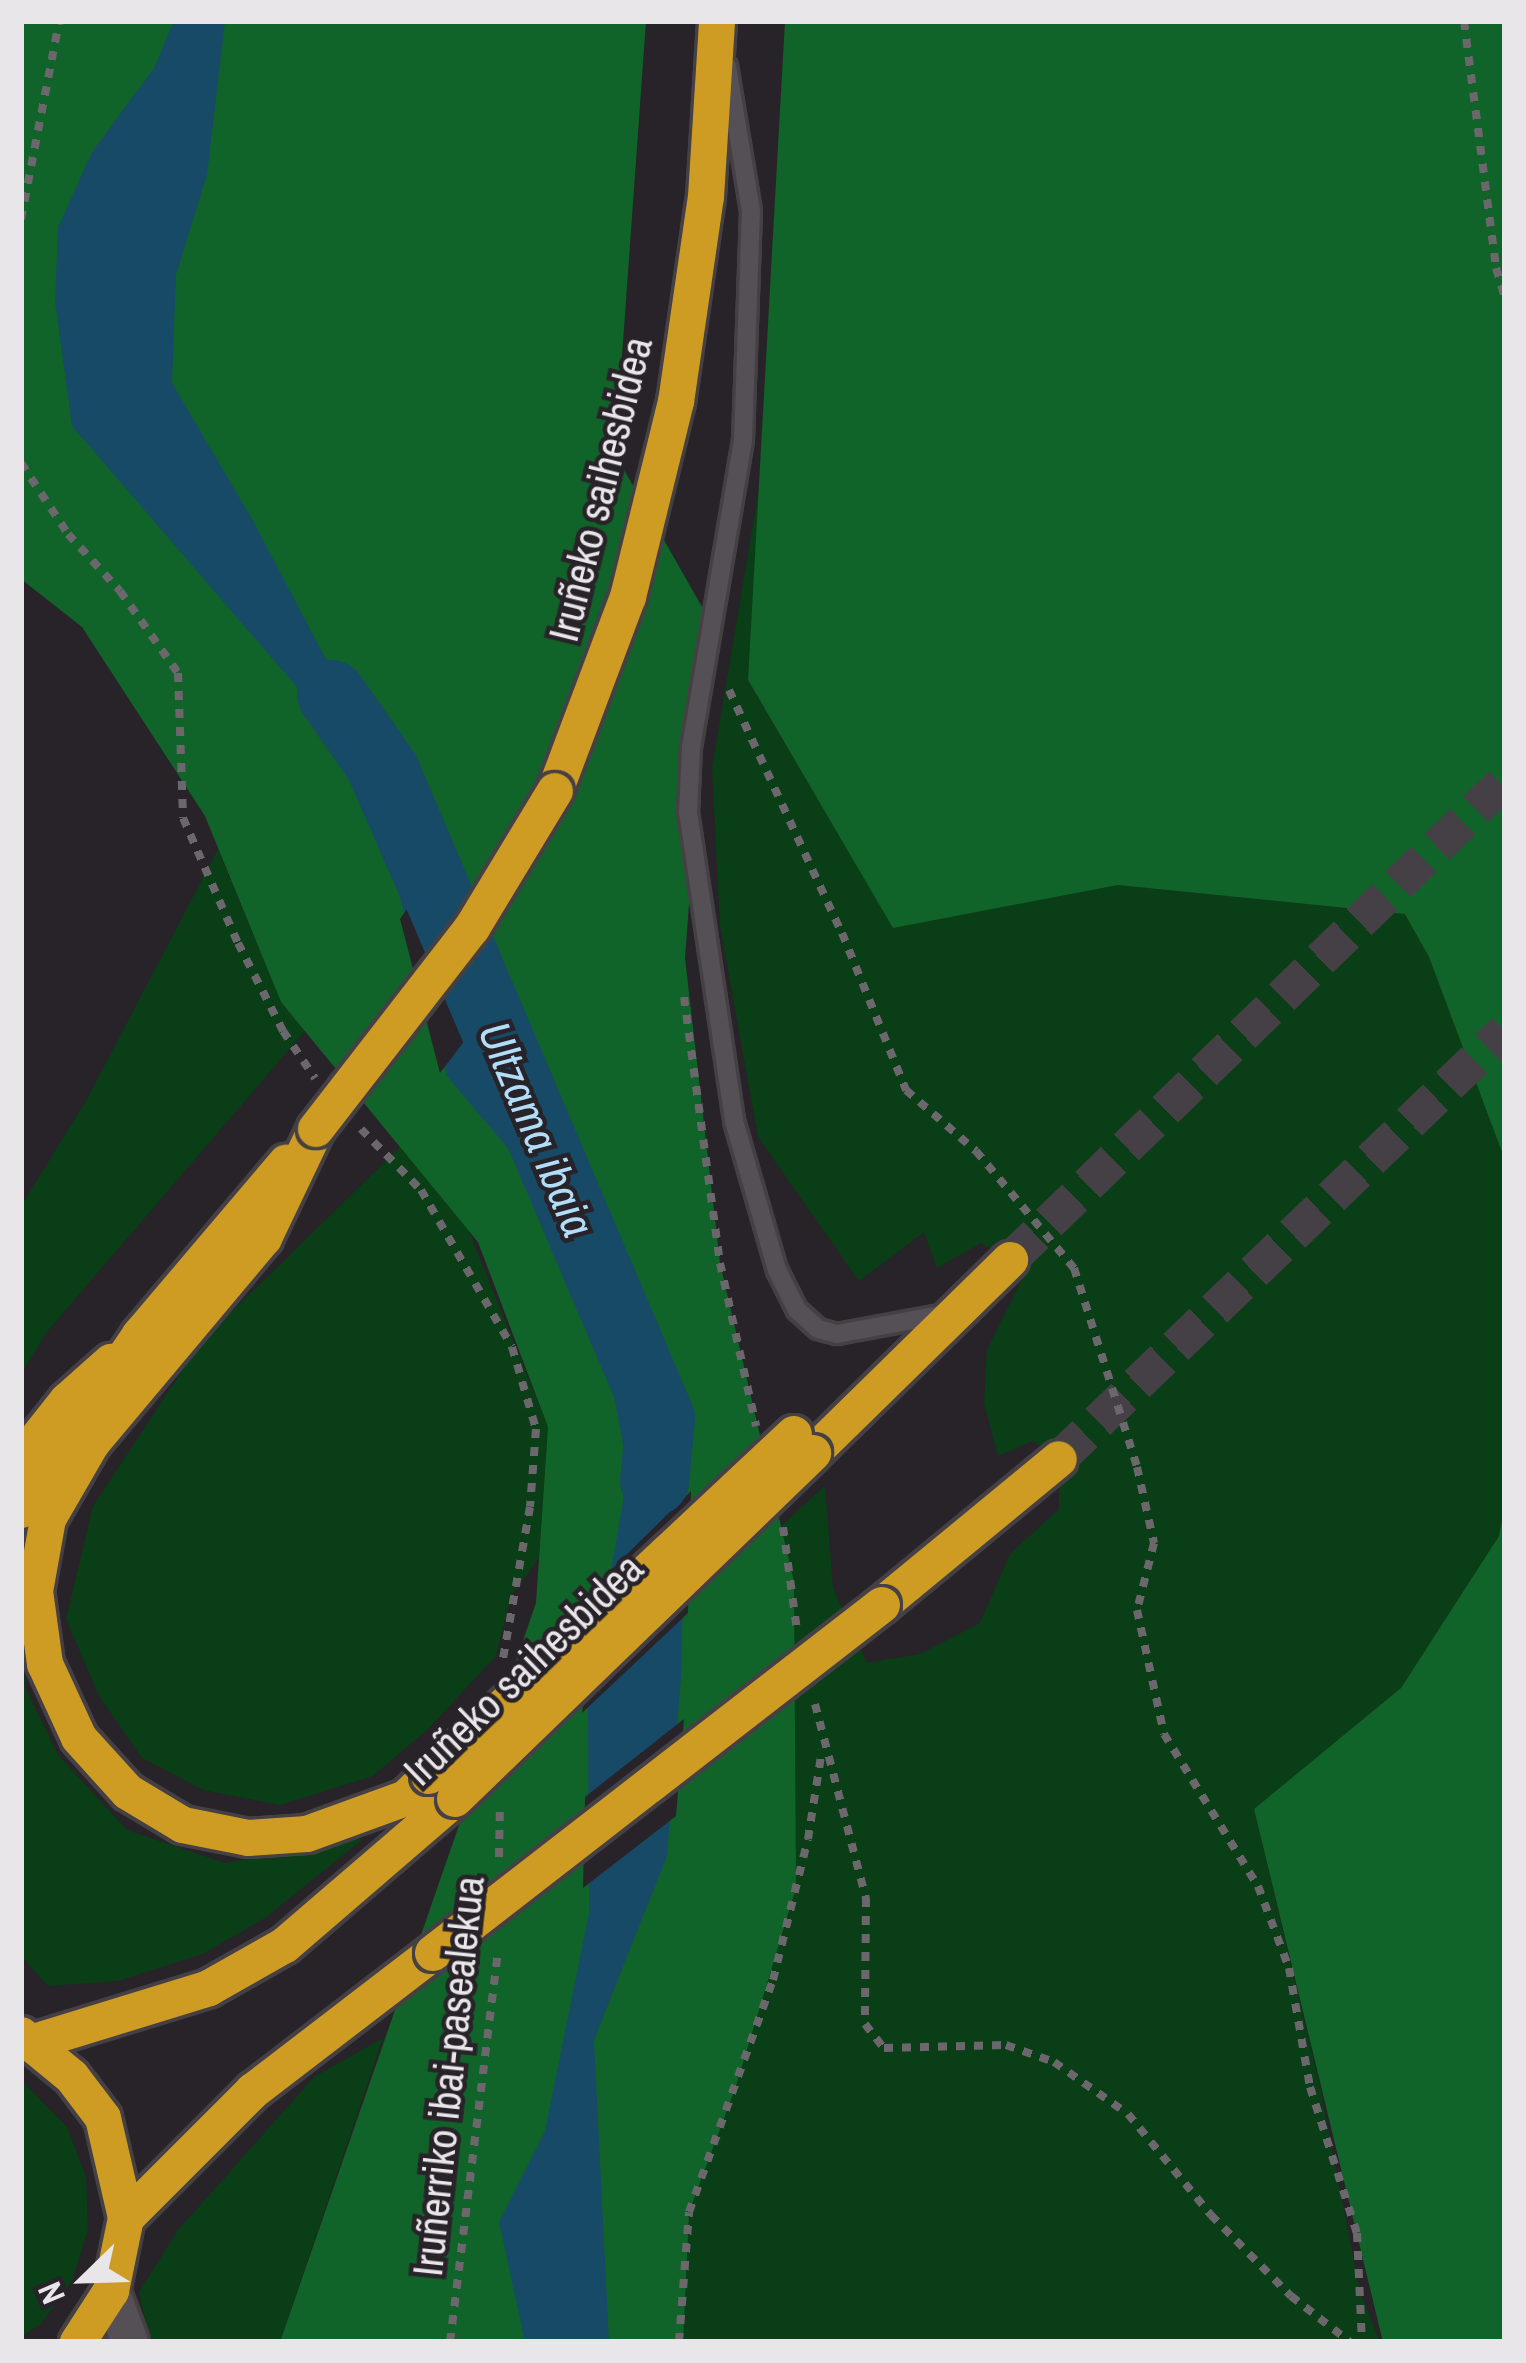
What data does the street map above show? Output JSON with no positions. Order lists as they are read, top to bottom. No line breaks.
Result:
{"streets":{"highway":["Iruñeko saihesbidea"],"path":["Iruñerriko ibai-pasealekua"]},"water":["Ultzama ibaia"],"north":"bottom left"}
